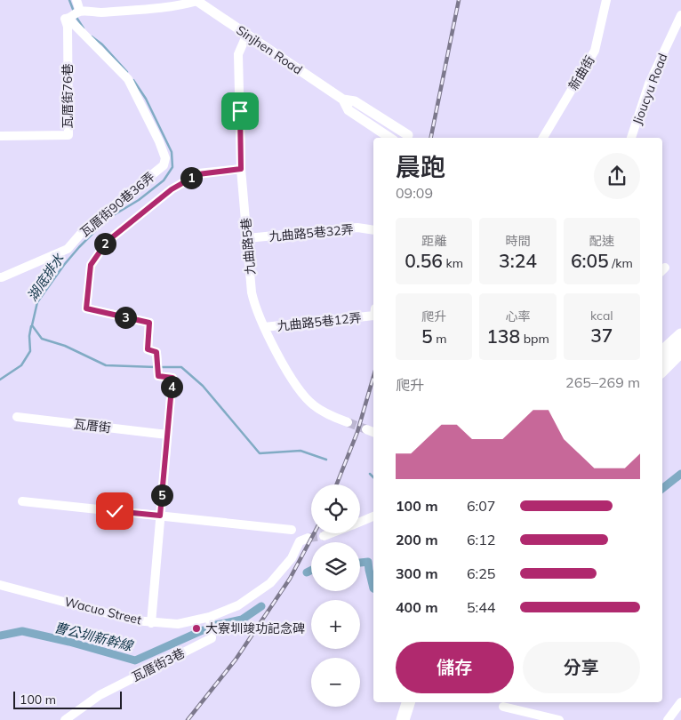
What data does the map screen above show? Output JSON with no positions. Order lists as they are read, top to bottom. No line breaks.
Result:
{"streets":{"street":["Sinjhen Road","新曲街","Jioucyu Road","瓦厝街76巷","瓦厝街90巷36弄","九曲路5巷32弄","九曲路5巷","九曲路5巷12弄","瓦厝街","Wacuo Street","瓦厝街3巷"]},"crossings":[["Sinjhen Road","九曲路5巷"],["瓦厝街76巷","瓦厝街90巷36弄"],["瓦厝街90巷36弄","九曲路5巷"],["瓦厝街90巷36弄","瓦厝街"],["九曲路5巷32弄","九曲路5巷"],["九曲路5巷","九曲路5巷12弄"],["Wacuo Street","瓦厝街3巷"]],"water":["湖底排水","曹公圳新幹線"],"places":["大寮圳竣功記念碑"],"scale_bar":"100 m","page":{"heading":["晨跑","09:09"],"pins":["1","2","3","4","5"],"stats":[["距離","0.56 km"],["時間","3:24"],["配速","6:05 /km"],["爬升","5 m"],["心率","138 bpm"],["kcal","37"]],"chart":["爬升","265–269 m"],"map_buttons":["+","−"],"list":[{"name":"100 m","note":"6:07"},{"name":"200 m","note":"6:12"},{"name":"300 m","note":"6:25"},{"name":"400 m","note":"5:44"}],"buttons":["儲存","分享"],"scale":"100 m"}}
